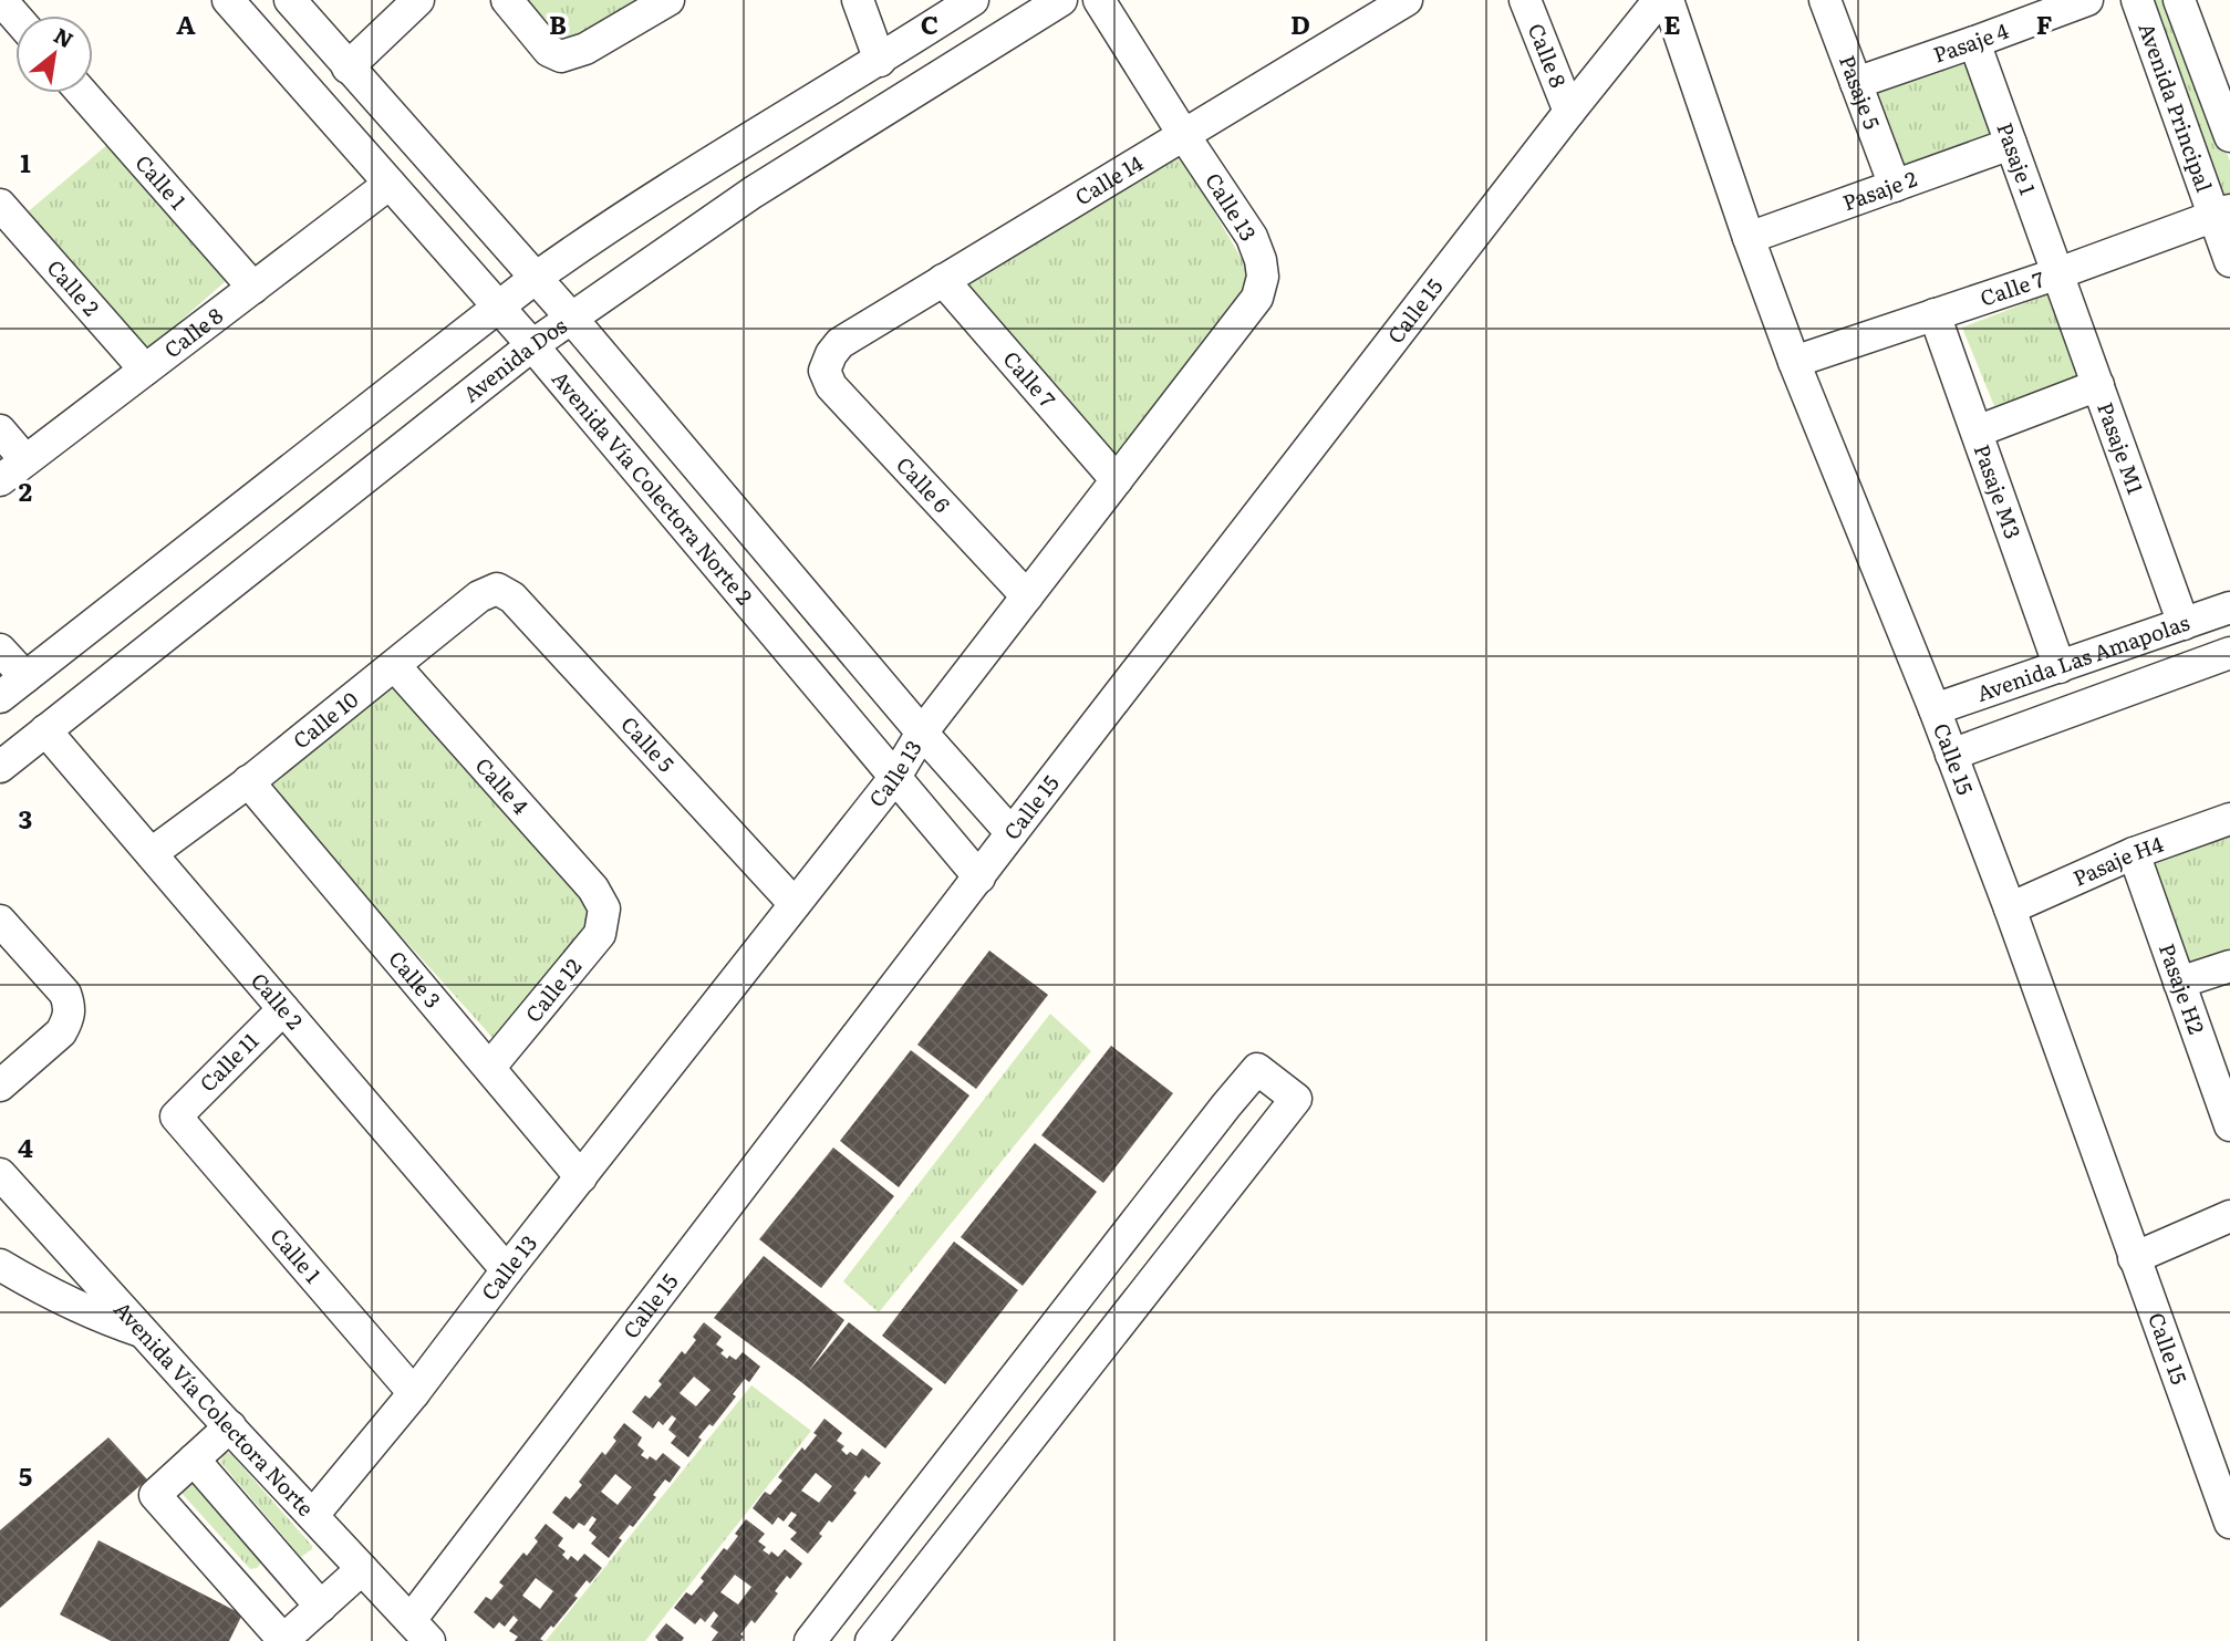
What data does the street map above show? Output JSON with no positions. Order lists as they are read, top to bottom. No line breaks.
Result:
{"streets":{"street":["Pasaje 4","Calle 8","Pasaje 5","Avenida Principal","Pasaje 1","Calle 14","Calle 1","Pasaje 2","Calle 13","Calle 2","Calle 7","Calle 15","Avenida Dos","Pasaje M1","Calle 6","Avenida Vía Colectora Norte 2","Pasaje M3","Avenida Las Amapolas","Calle 10","Calle 5","Calle 4","Pasaje H4","Calle 3","Pasaje H2","Calle 12","Calle 11","Avenida Vía Colectora Norte"]},"crossings":[["Pasaje 4","Pasaje 5"],["Pasaje 4","Pasaje 1"],["Calle 8","Calle 1"],["Calle 8","Calle 2"],["Calle 8","Calle 15"],["Calle 8","Avenida Vía Colectora Norte 2"],["Pasaje 5","Pasaje 2"],["Avenida Principal","Calle 7"],["Pasaje 1","Pasaje 2"],["Pasaje 1","Calle 7"],["Pasaje 1","Pasaje M1"],["Calle 14","Calle 13"],["Calle 14","Calle 7"],["Calle 14","Calle 6"],["Calle 1","Calle 13"],["Calle 1","Calle 11"],["Pasaje 2","Calle 15"],["Calle 13","Calle 2"],["Calle 13","Calle 7"],["Calle 13","Calle 6"],["Calle 13","Avenida Vía Colectora Norte 2"],["Calle 13","Calle 5"],["Calle 13","Calle 3"],["Calle 13","Avenida Vía Colectora Norte"],["Calle 2","Avenida Dos"],["Calle 2","Calle 10"],["Calle 2","Calle 11"],["Calle 7","Calle 15"],["Calle 7","Pasaje M1"],["Calle 7","Pasaje M3"],["Calle 15","Avenida Vía Colectora Norte 2"],["Calle 15","Avenida Las Amapolas"],["Calle 15","Pasaje H4"],["Calle 15","Avenida Vía Colectora Norte"],["Avenida Dos","Avenida Vía Colectora Norte 2"],["Pasaje M1","Avenida Las Amapolas"],["Pasaje M3","Avenida Las Amapolas"],["Calle 10","Calle 5"],["Calle 10","Calle 4"],["Calle 10","Calle 3"],["Calle 4","Calle 12"],["Pasaje H4","Pasaje H2"],["Calle 3","Calle 12"]],"north":"top right","grid":{"columns":["A","B","C","D","E","F"],"rows":["1","2","3","4","5"]}}
